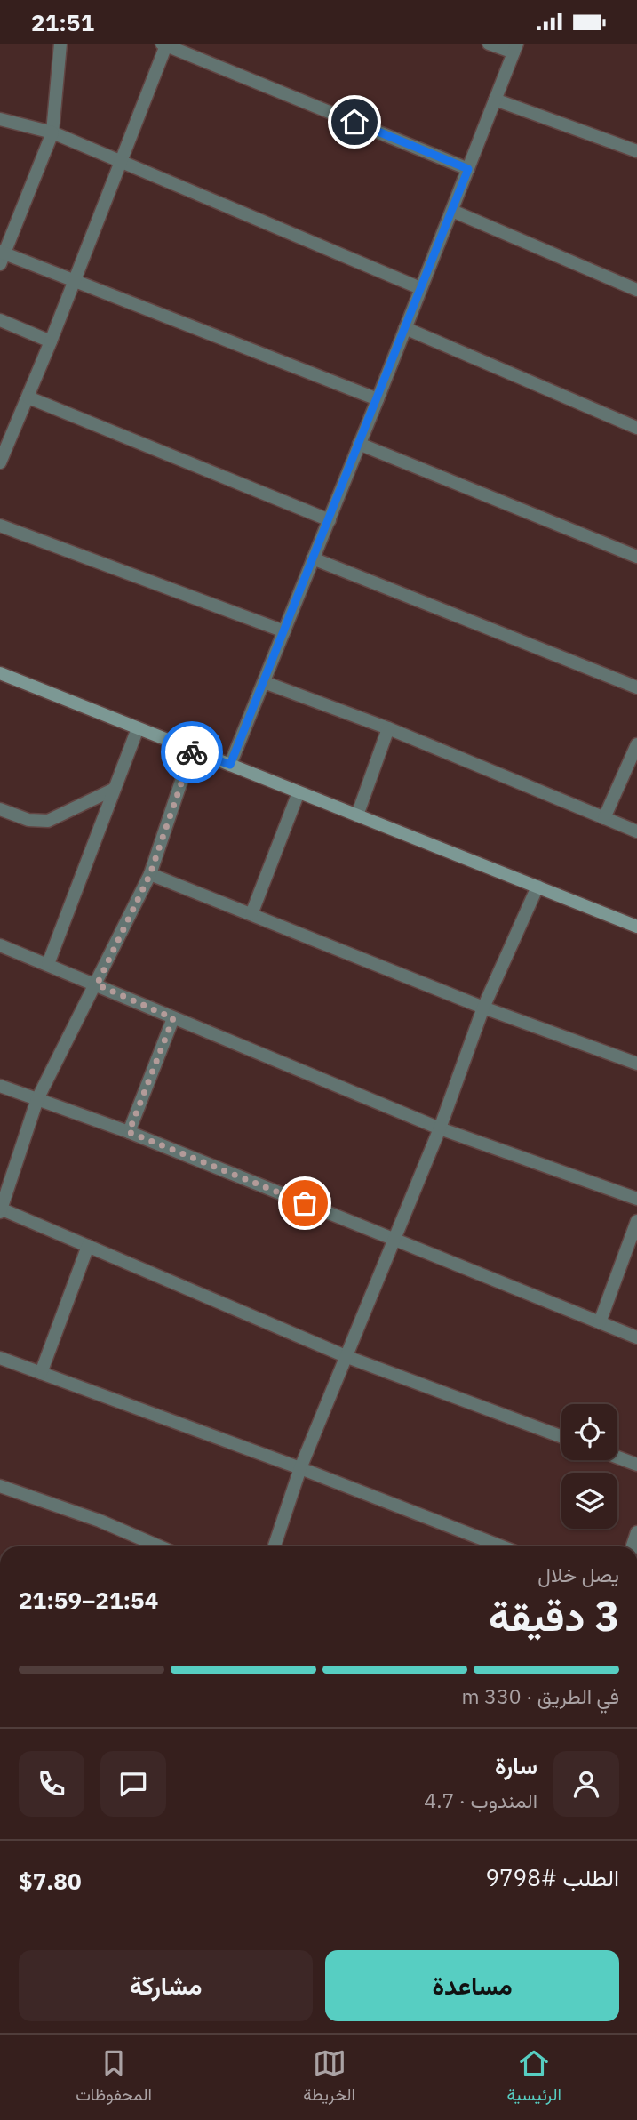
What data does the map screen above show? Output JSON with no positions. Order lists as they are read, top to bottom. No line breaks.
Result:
{"page":{"status":"21:51","heading":["3 دقيقة","يصل خلال","21:54–21:59"],"panel":["سارة","المندوب · 4.7","الطلب #9798","$7.80"],"bar":"في الطريق · 330 m","buttons":["مساعدة","مشاركة"],"tabs":["الرئيسية","الخريطة","المحفوظات"]}}
